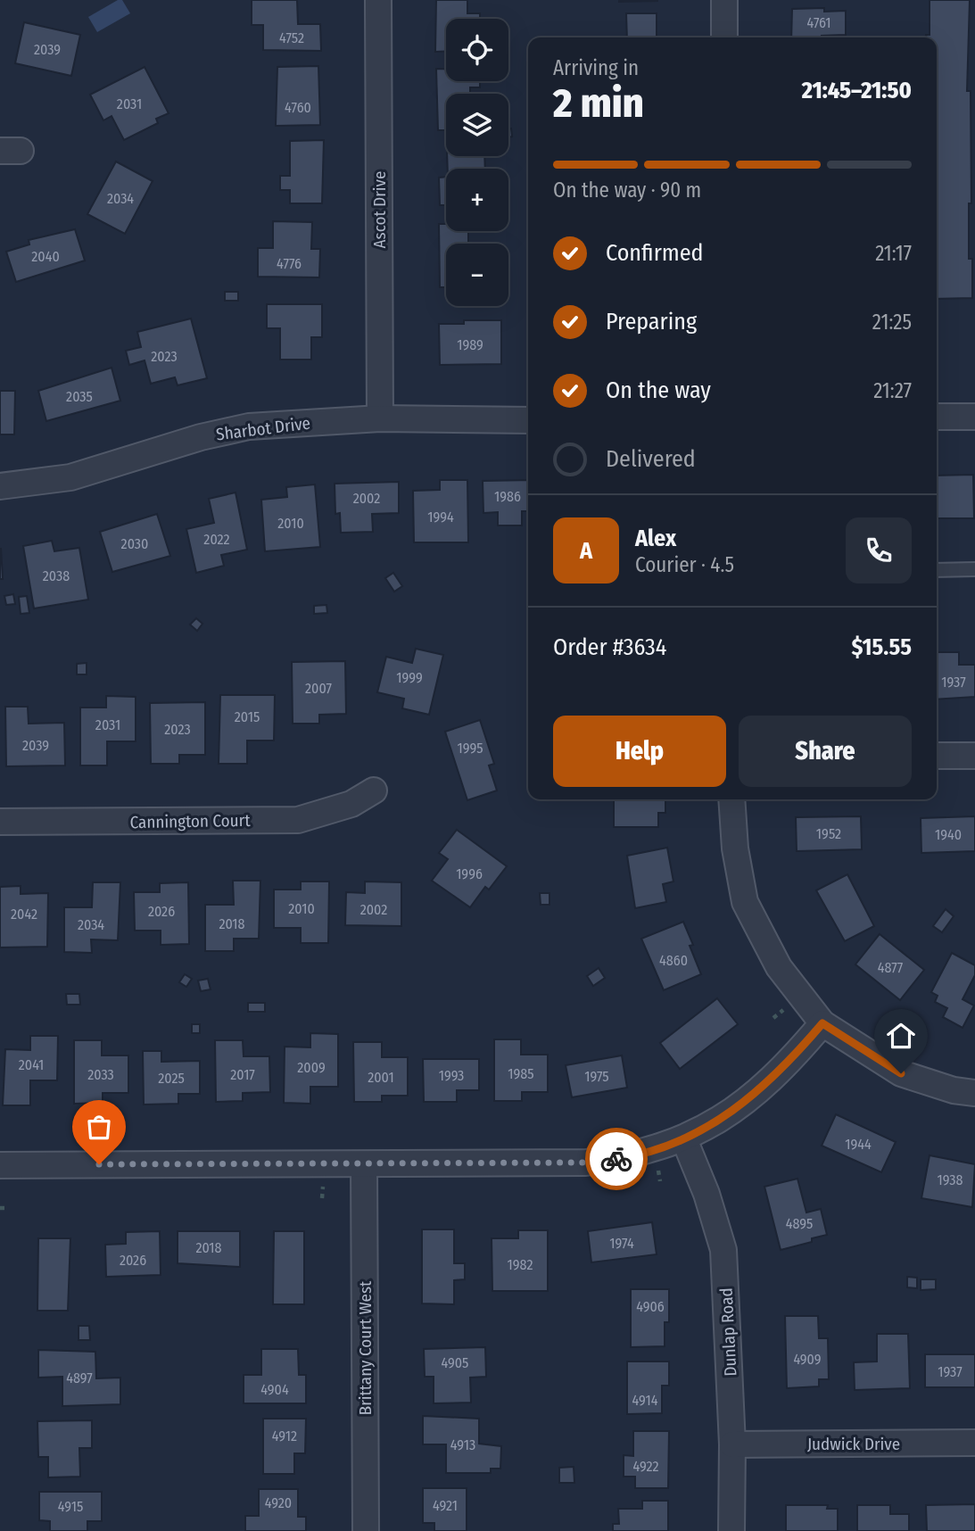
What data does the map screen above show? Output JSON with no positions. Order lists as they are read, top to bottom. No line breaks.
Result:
{"streets":{"street":["Ascot Drive","Sharbot Drive","Cannington Court","Dunlap Road","Brittany Court West","Judwick Drive"]},"crossings":[["Ascot Drive","Sharbot Drive"],["Dunlap Road","Judwick Drive"]],"house_numbers":["4761","4752","2039","2031","4760","2034","2040","4776","1989","2023","2035","1986","2002","1994","2010","2022","2030","2038","1999","1937","2007","2015","2031","2023","2039","1995","1952","1940","1996","2010","2002","2026","2042","2018","2034","4860","4877","2041","2009","1985","2033","2017","1993","1975","2001","2025","1944","1938","4895","1974","2018","2026","1982","4906","4909","4905","1937","4897","4904","4914","4912","4913","4922","4920","4921","4915"],"page":{"map_buttons":["+","−"],"heading":["2 min","Arriving in","21:45–21:50"],"panel":["Alex","Courier · 4.5","Order #3634","$15.55"],"bar":"On the way · 90 m","list":[["Confirmed","21:17"],["Preparing","21:25"],["On the way","21:27"],"Delivered"],"round":"A","buttons":["Help","Share"]}}
